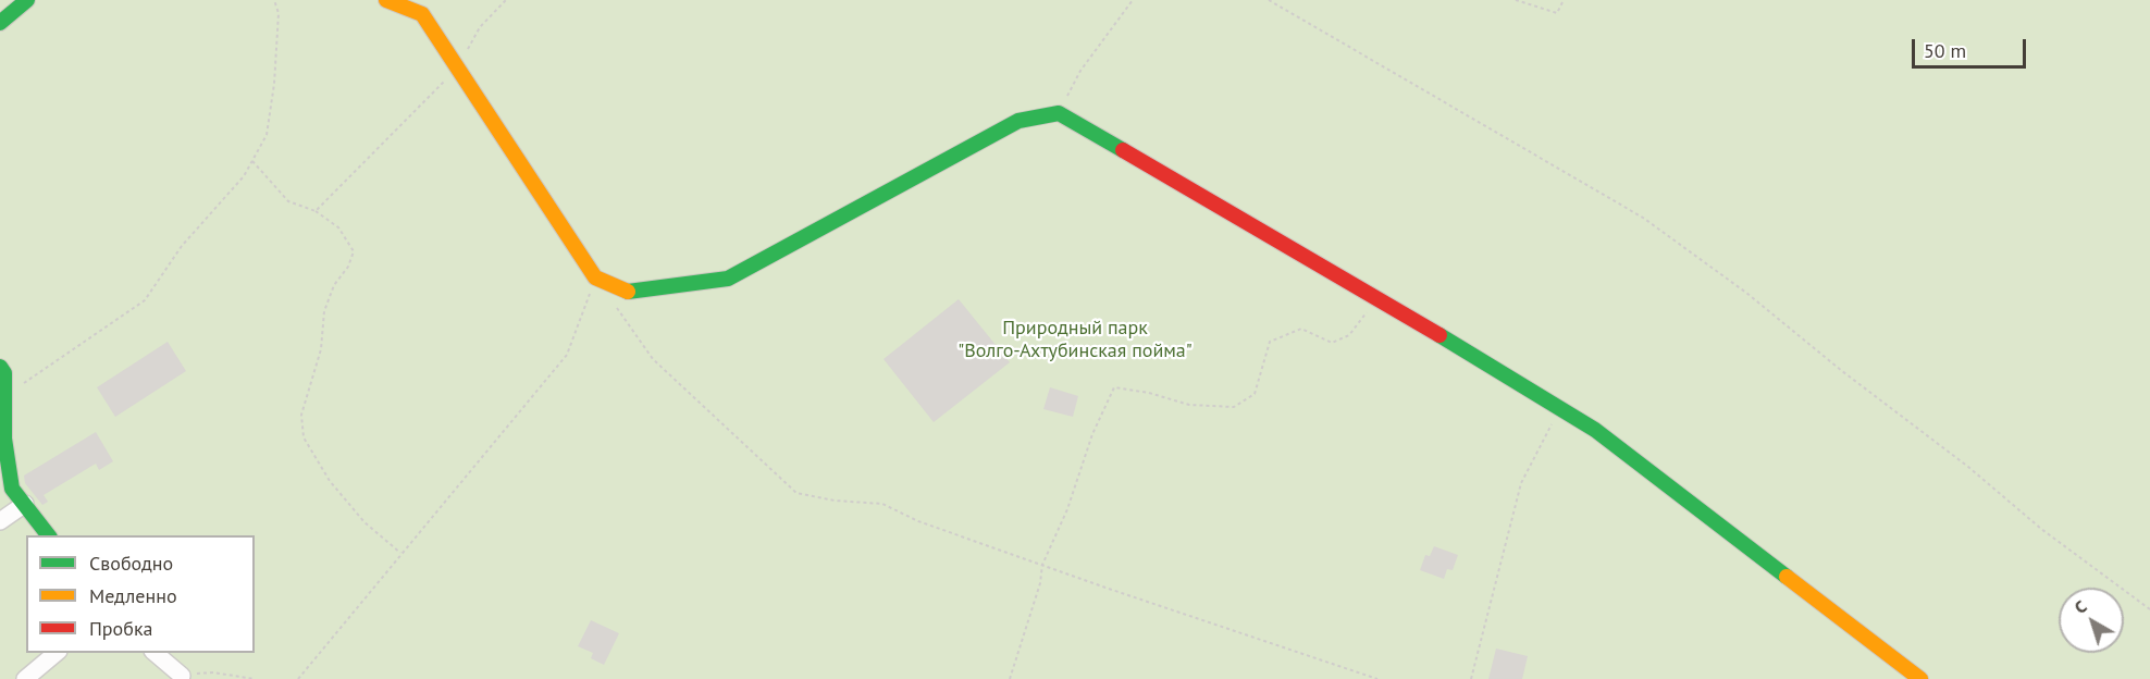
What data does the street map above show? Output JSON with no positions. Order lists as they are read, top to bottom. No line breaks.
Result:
{"parks":["Природный парк \"Волго-Ахтубинская пойма\""],"legend":["Свободно","Медленно","Пробка"],"scale_bar":"50 m","north":"top left"}
